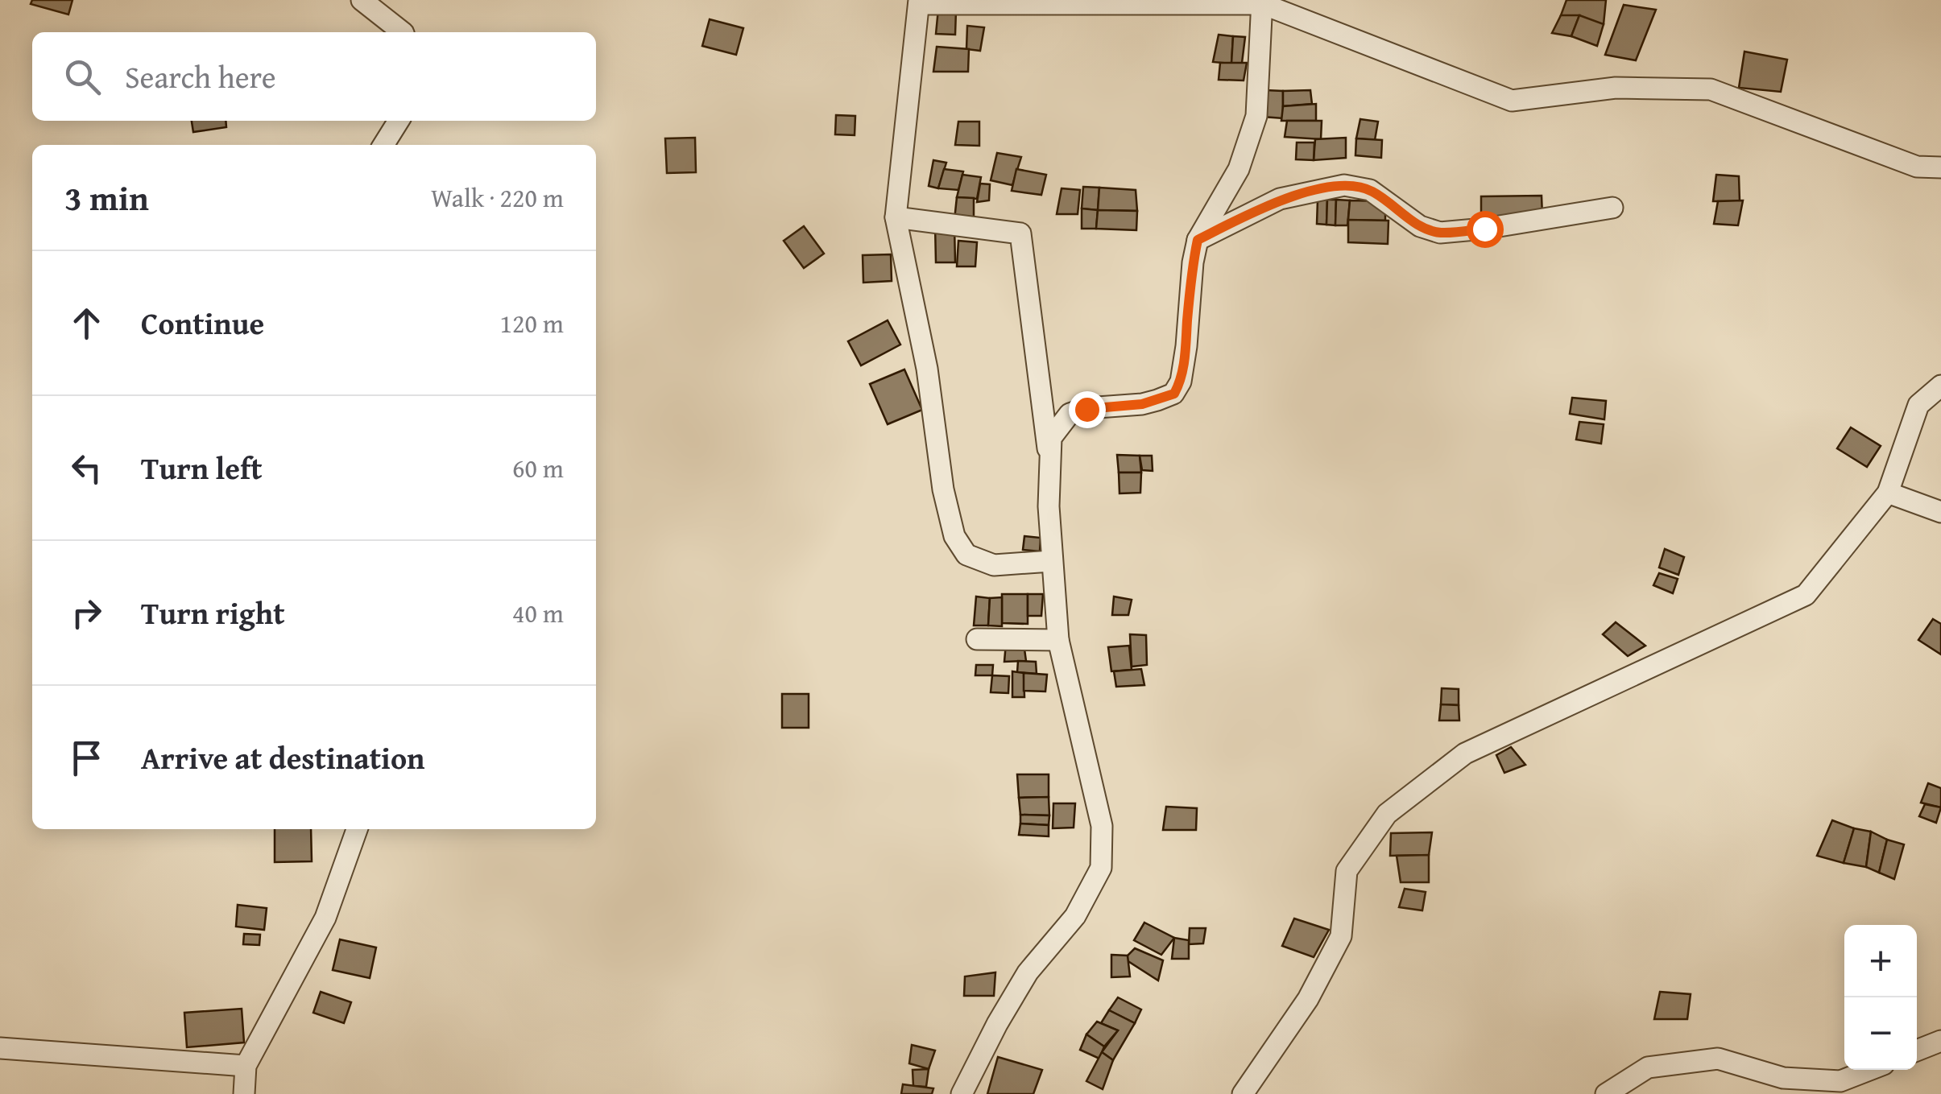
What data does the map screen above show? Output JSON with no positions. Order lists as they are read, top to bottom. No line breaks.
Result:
{"page":{"search":"Search here","heading":["3 min","Walk · 220 m"],"list":[["Continue","120 m"],["Turn left","60 m"],["Turn right","40 m"],"Arrive at destination"],"map_buttons":["+","−"]}}
